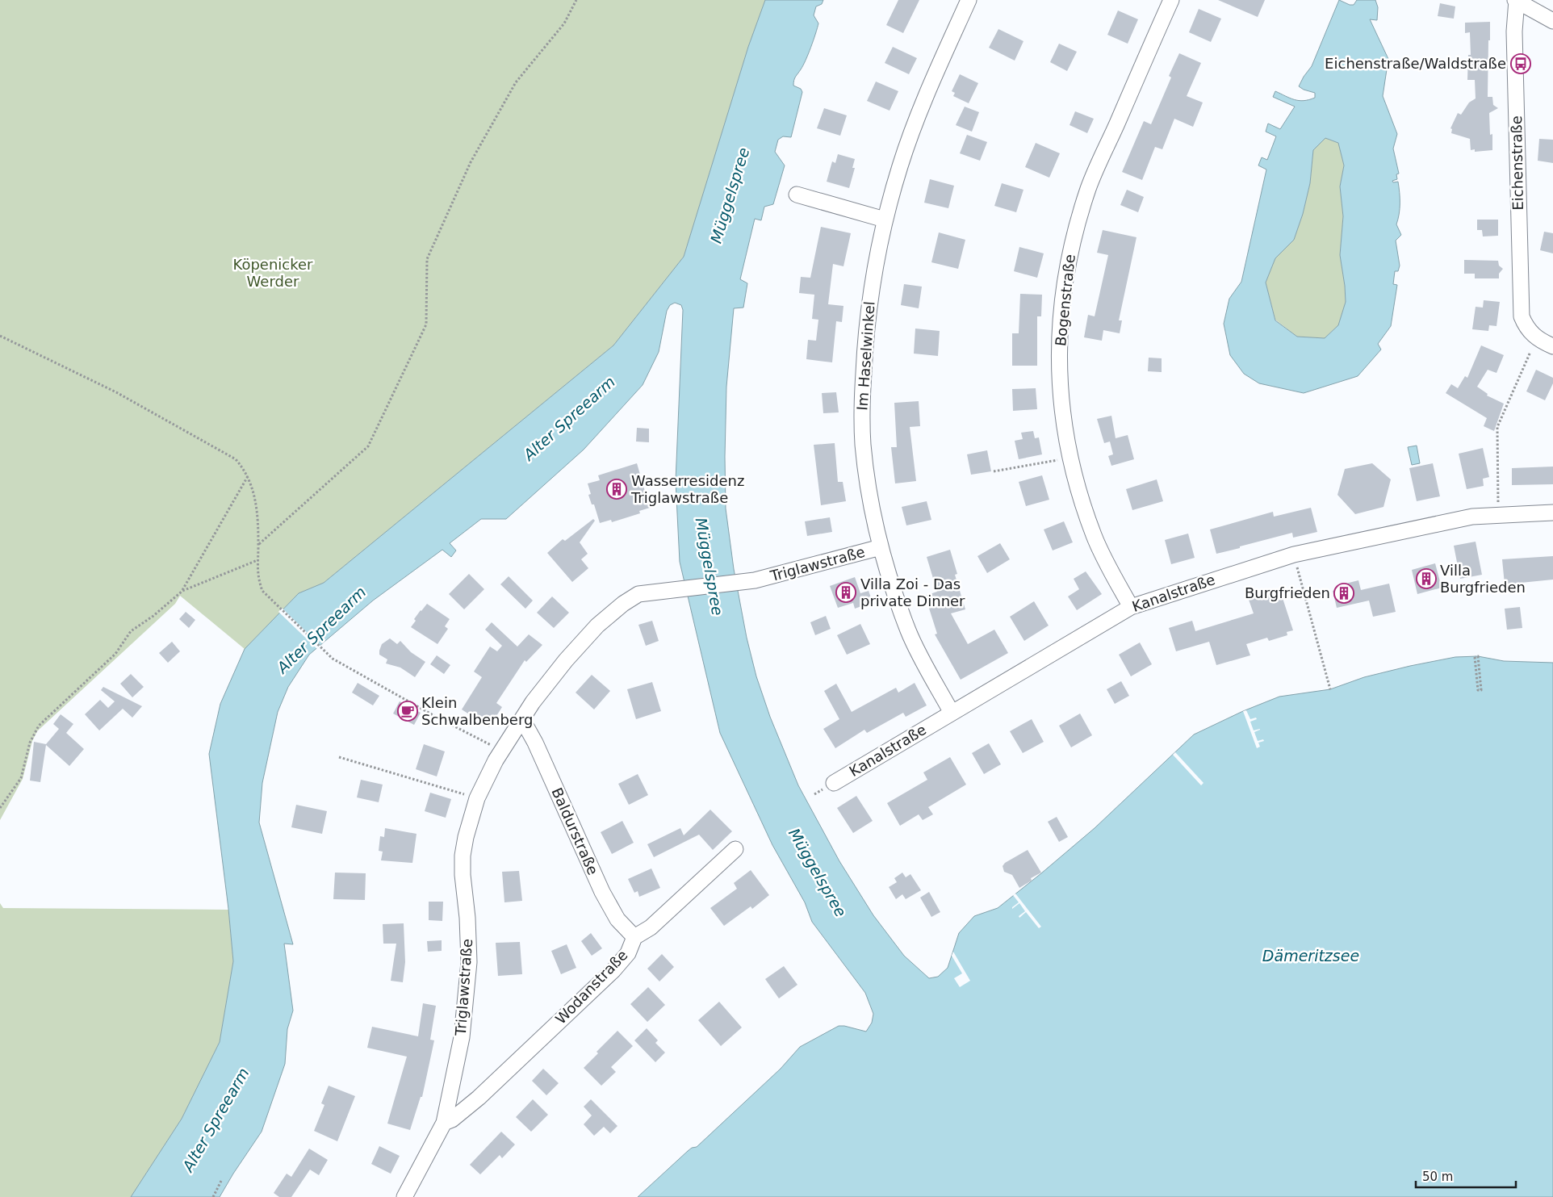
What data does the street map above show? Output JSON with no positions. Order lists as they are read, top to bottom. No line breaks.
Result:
{"streets":{"street":["Eichenstraße","Bogenstraße","Im Haselwinkel","Triglawstraße","Kanalstraße","Baldurstraße","Wodanstraße"]},"crossings":[["Bogenstraße","Kanalstraße"],["Im Haselwinkel","Triglawstraße"],["Im Haselwinkel","Kanalstraße"],["Triglawstraße","Baldurstraße"],["Triglawstraße","Wodanstraße"],["Baldurstraße","Wodanstraße"]],"water":["Müggelspree","Alter Spreearm","Dämeritzsee"],"parks":["Köpenicker Werder"],"places":{"bus stop":["Eichenstraße/Waldstraße"],"building":["Wasserresidenz Triglawstraße","Villa Burgfrieden","Villa Zoi - Das private Dinner","Burgfrieden"],"cafe":["Klein Schwalbenberg"]},"scale_bar":"50 m"}
